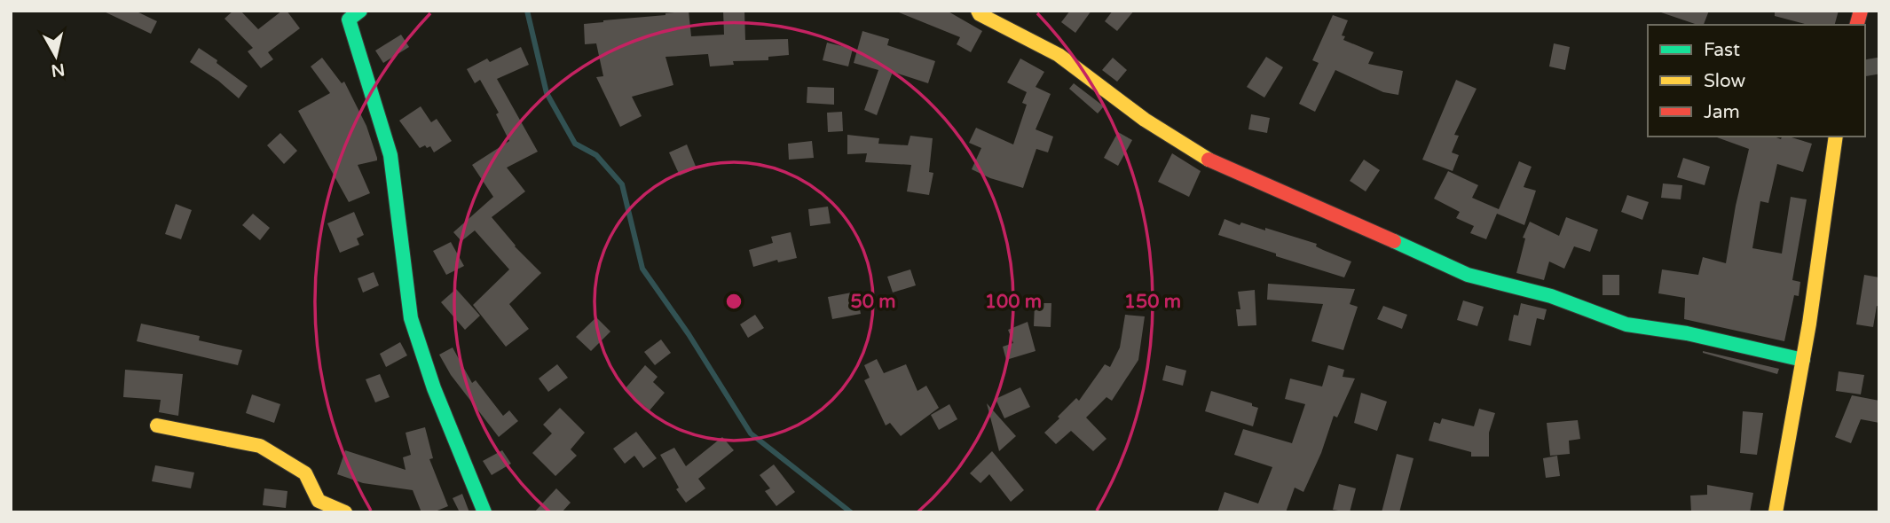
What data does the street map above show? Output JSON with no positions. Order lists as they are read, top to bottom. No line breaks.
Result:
{"legend":["Fast","Slow","Jam"],"north":"bottom","rings":["50 m","100 m","150 m"]}
